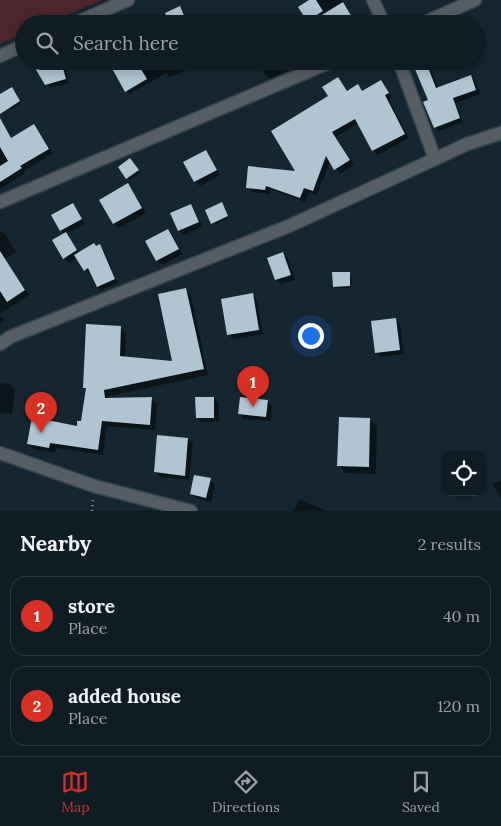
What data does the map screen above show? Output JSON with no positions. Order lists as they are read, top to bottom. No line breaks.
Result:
{"page":{"search":"Search here","pins":["1","2"],"heading":["Nearby","2 results"],"list":[{"mark":"1","name":"store","note":"Place","value":"40 m"},{"mark":"2","name":"added house","note":"Place","value":"120 m"}],"nav":["Map","Directions","Saved"]}}
